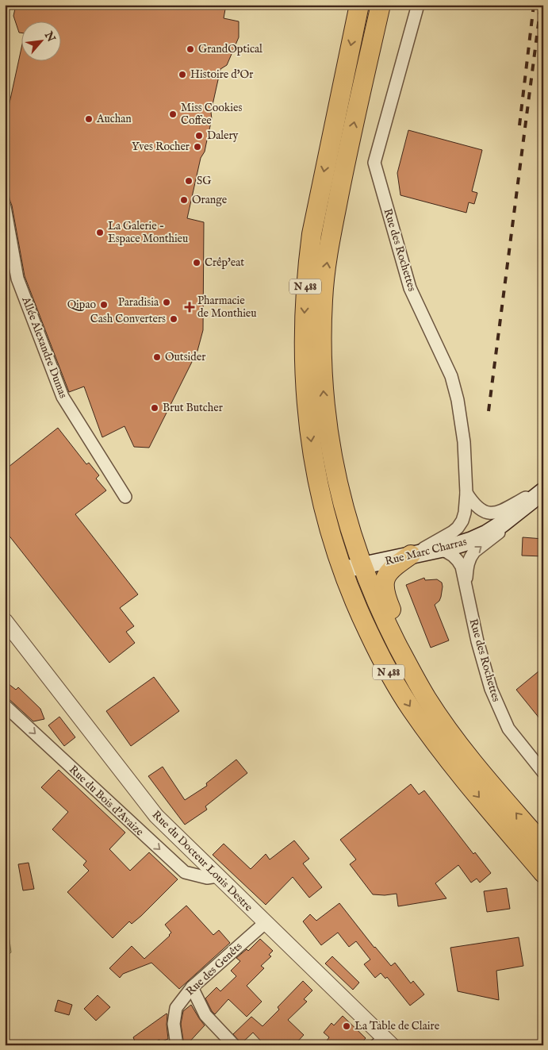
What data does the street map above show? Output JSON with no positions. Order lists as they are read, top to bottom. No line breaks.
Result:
{"streets":{"main road":["N 488","Rue Marc Charras"],"street":["Rue des Rochettes","Allée Alexandre Dumas","Rue du Bois d'Avaize","Rue du Docteur Louis Destre","Rue des Genêts"]},"crossings":[["Rue des Rochettes","Rue Marc Charras"],["N 488","Rue Marc Charras"],["Rue du Bois d'Avaize","Rue du Docteur Louis Destre"],["Rue du Docteur Louis Destre","Rue des Genêts"]],"one_way":["Rue du Bois d'Avaize"],"places":{"other":["GrandOptical","Histoire d'Or","Miss Cookies Coffee","Auchan","Dalery","Yves Rocher","SG","Orange","La Galerie - Espace Monthieu","Crêp'eat","Paradisia","Qipao","Cash Converters","Outsider","Brut Butcher","La Table de Claire"],"health":["Pharmacie de Monthieu"]},"north":"top right"}
